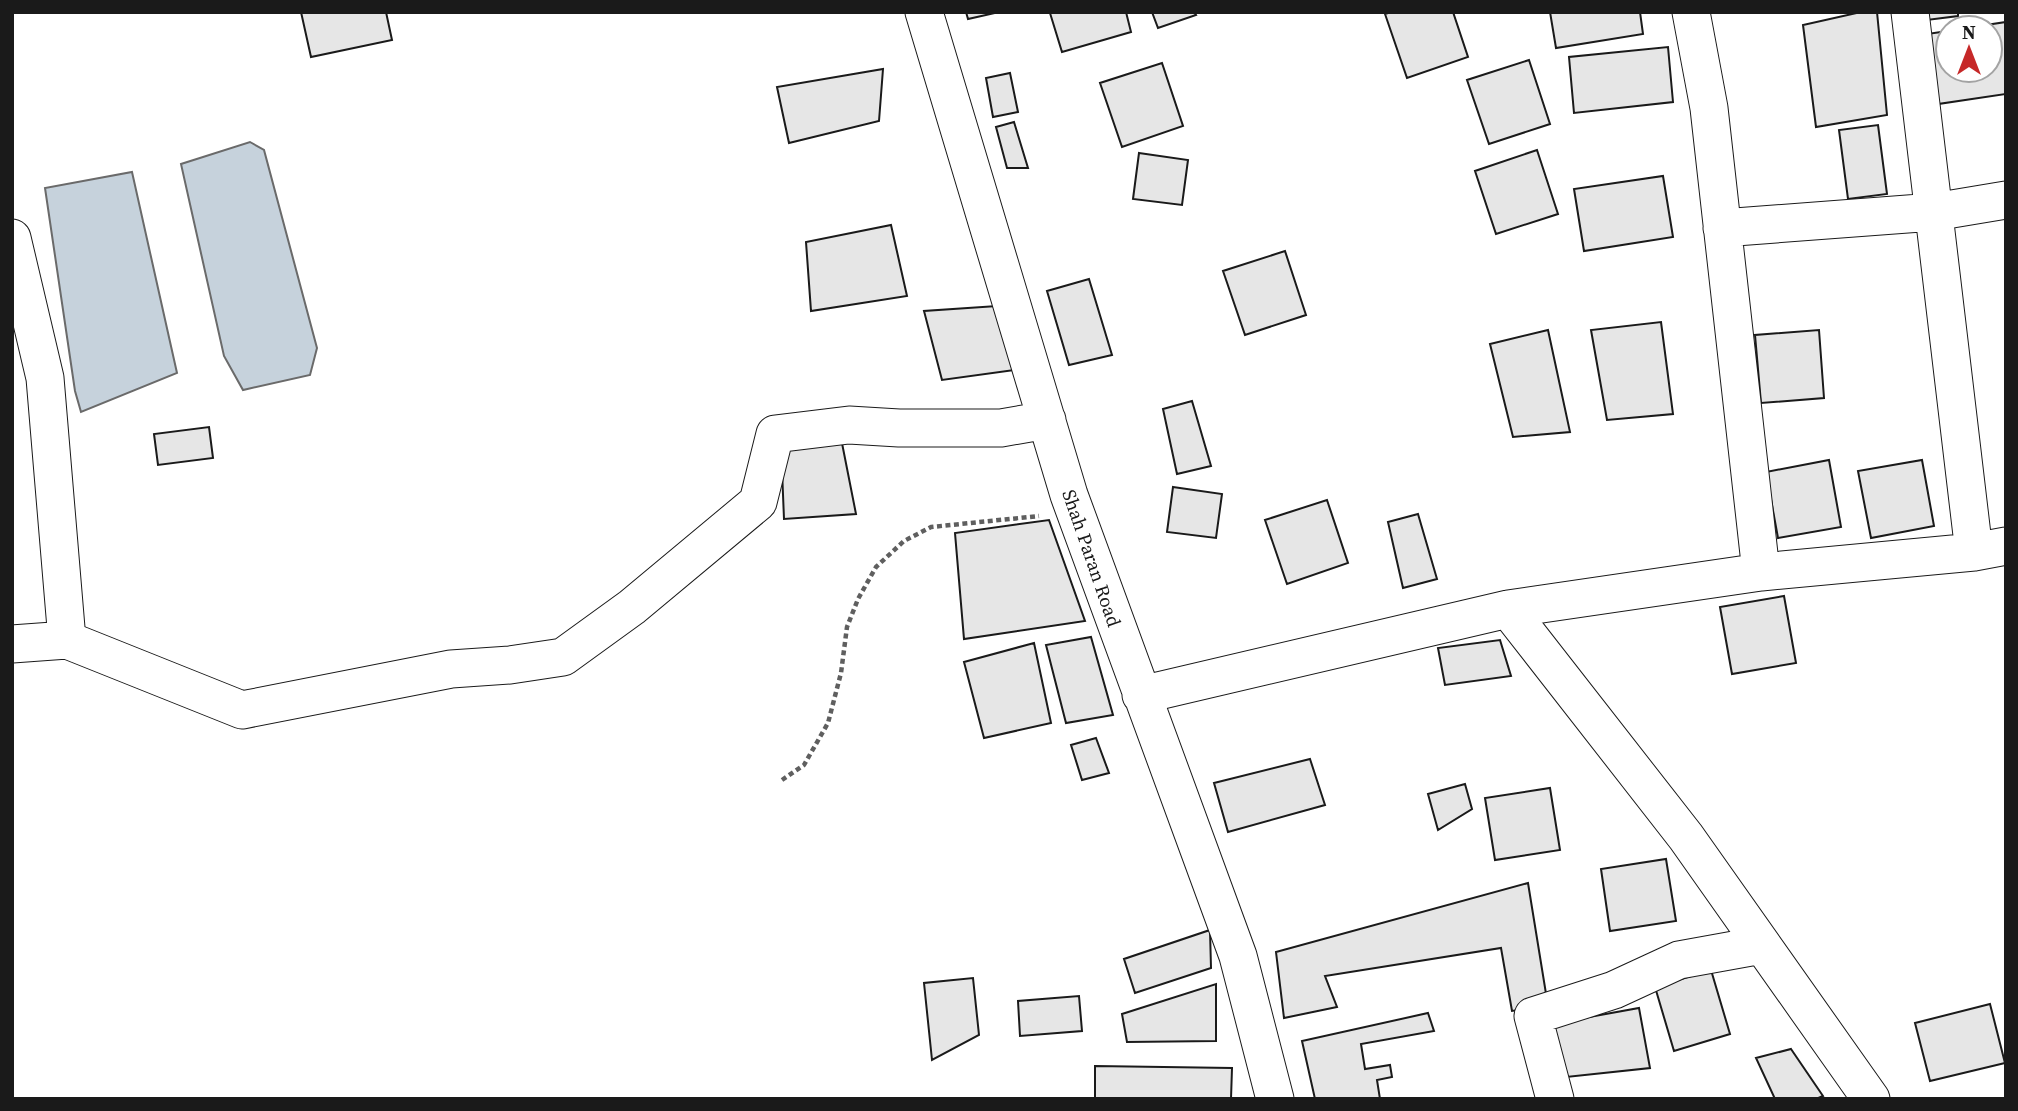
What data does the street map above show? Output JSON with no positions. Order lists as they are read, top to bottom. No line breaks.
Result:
{"streets":{"street":["Shah Paran Road"]},"north":"top"}
